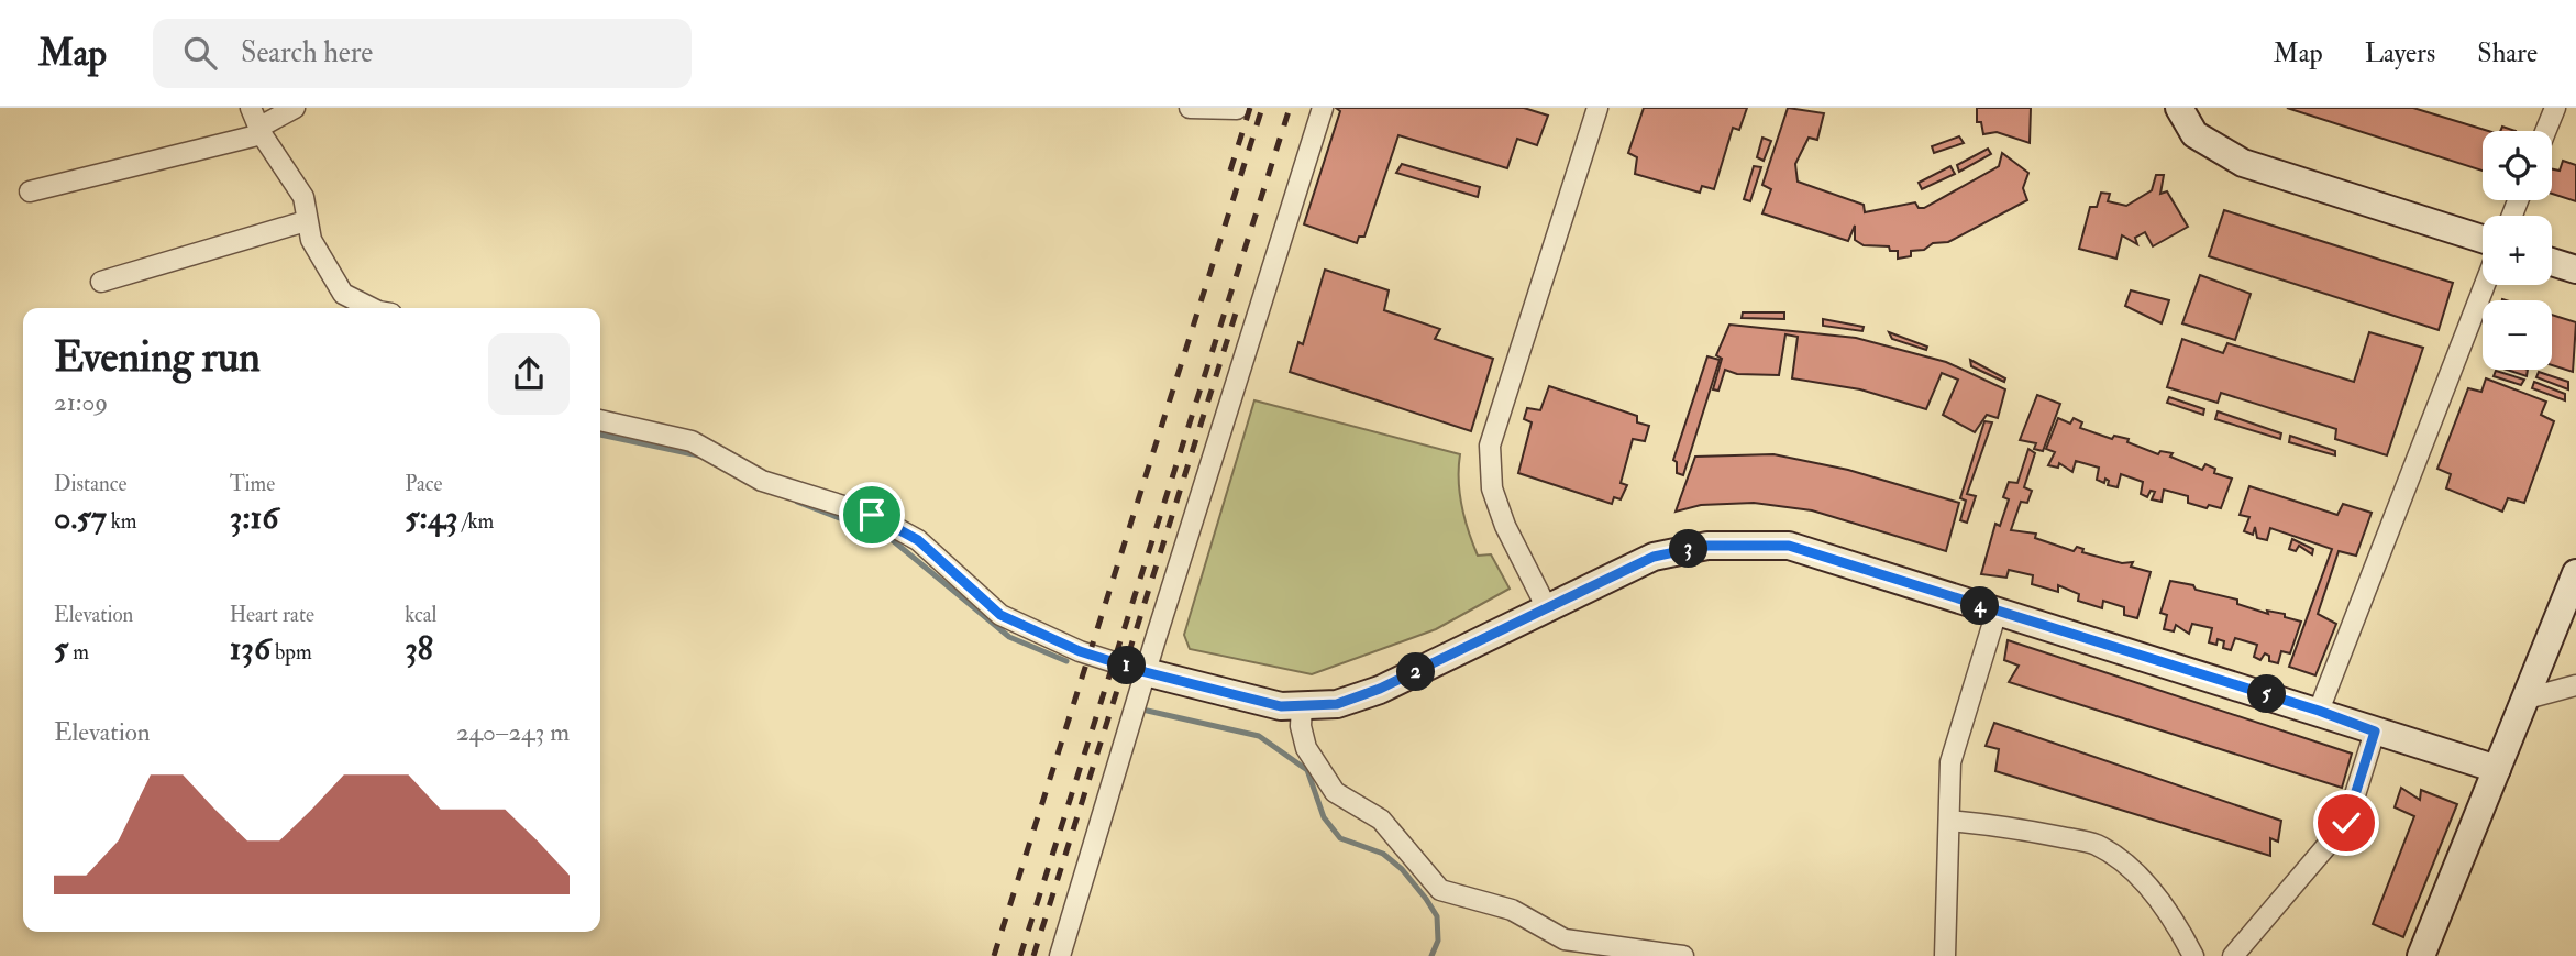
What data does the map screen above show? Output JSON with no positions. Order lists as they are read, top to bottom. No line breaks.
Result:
{"page":{"header":"Map","search":"Search here","nav":["Map","Layers","Share"],"map_buttons":["+","−"],"heading":["Evening run","21:09"],"stats":[["Distance","0.57 km"],["Time","3:16"],["Pace","5:43 /km"],["Elevation","5 m"],["Heart rate","136 bpm"],["kcal","38"]],"pins":["3","4","1","2","5"],"chart":["Elevation","240–243 m"]}}
